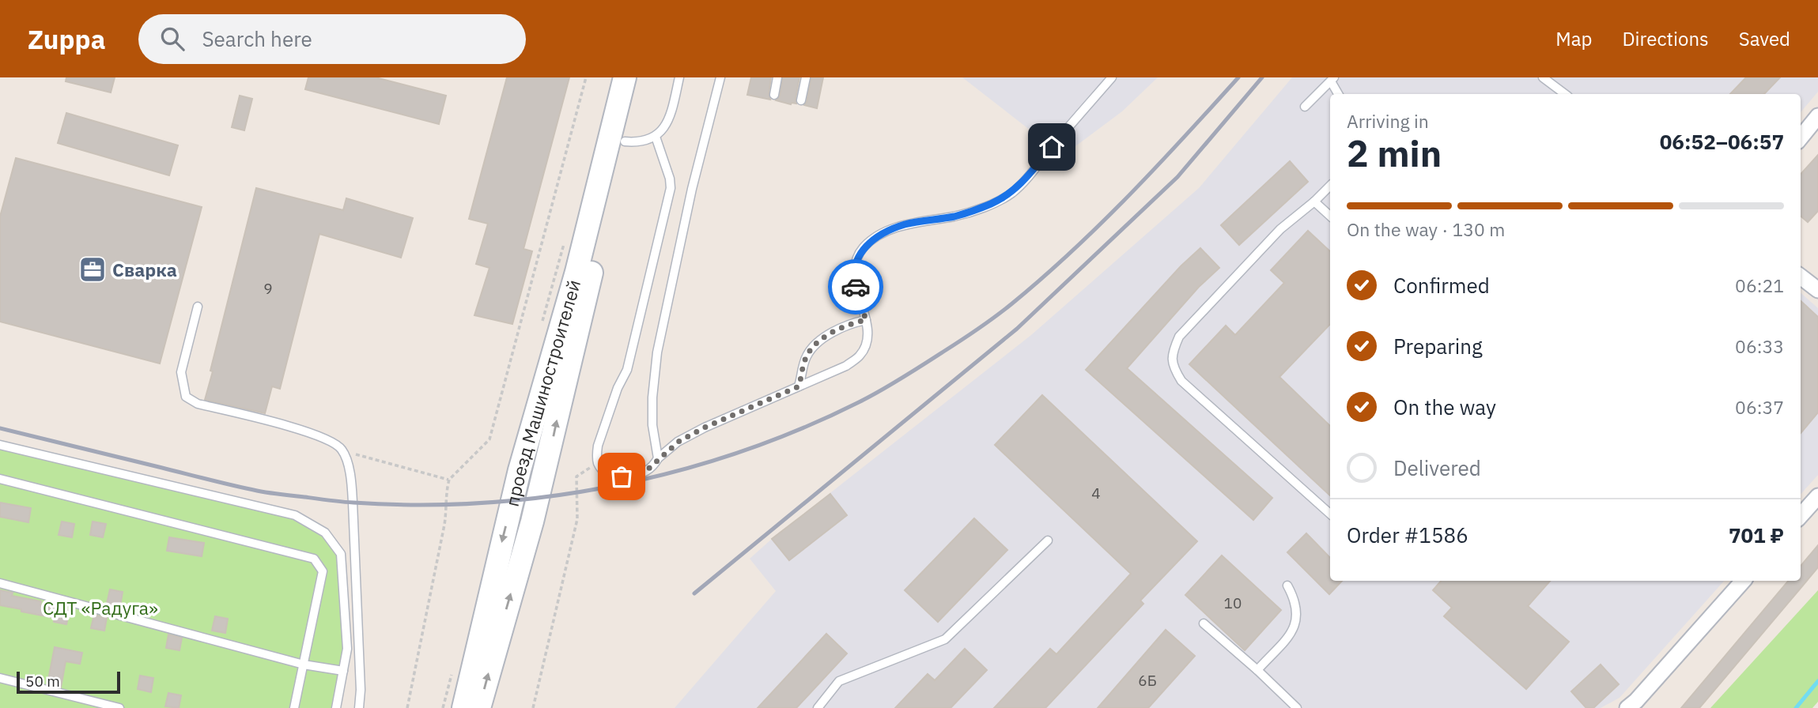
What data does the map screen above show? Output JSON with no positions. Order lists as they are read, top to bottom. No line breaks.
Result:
{"streets":{"main road":["проезд Машиностроителей"]},"parks":["СДТ «Радуга»"],"places":{"office":["Сварка"]},"house_numbers":["9","4","10","6Б"],"scale_bar":"50 m","page":{"header":"Zuppa","search":"Search here","nav":["Map","Directions","Saved"],"heading":["2 min","Arriving in","06:52–06:57"],"panel":["Order #1586","701 ₽"],"bar":"On the way · 130 m","list":[["Confirmed","06:21"],["Preparing","06:33"],["On the way","06:37"],"Delivered"],"scale":"50 m"}}
